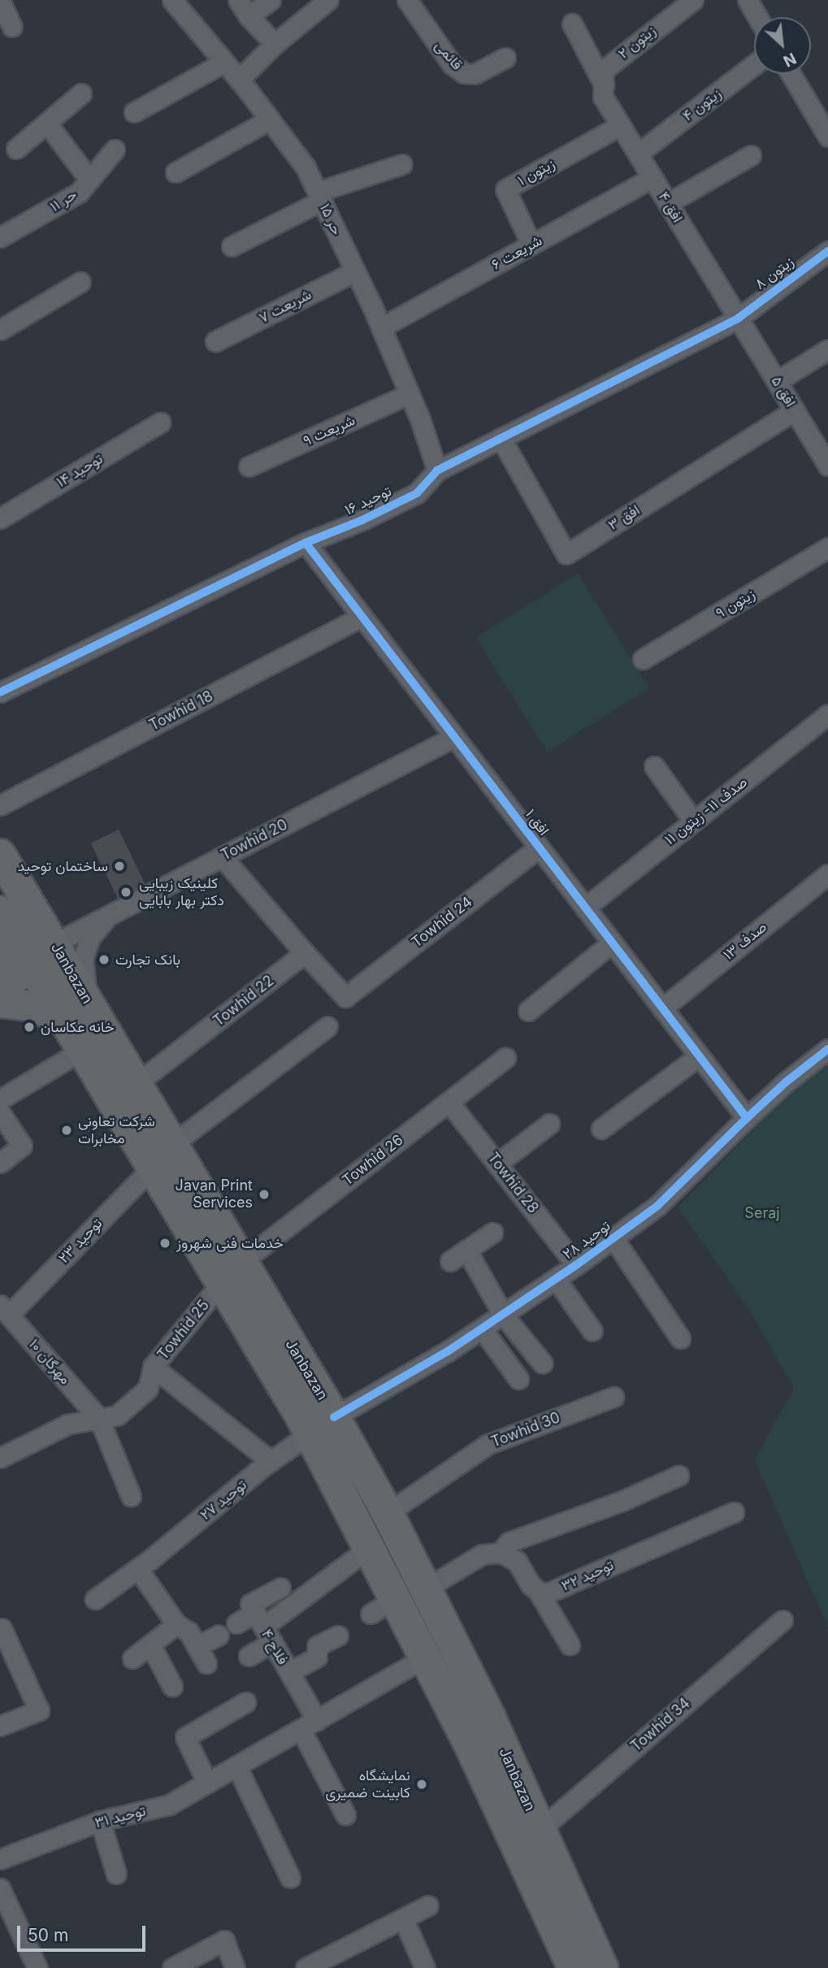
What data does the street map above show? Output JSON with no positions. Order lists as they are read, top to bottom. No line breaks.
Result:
{"streets":{"highway":["Janbazan"],"street":["زیتون ۲","قائمی","زیتون ۴","زیتون ۱","حر ۱۱","افق ۴","حر ۱۵","شریعت ۶","زیتون ۸","شریعت ۷","افق ۵","شریعت ۹","توحید ۱۴","توحید ۱۶","افق ۳","زیتون ۹","Towhid 18","صدف ۱۱- زیتون ۱۱","افق ۱","Towhid 20","Towhid 24","صدف ۱۳","Towhid 22","Towhid 26","Towhid 28","توحید ۲۸","توحید ۲۳","Towhid 25","مهرگان ۱۰","Towhid 30","توحید ۲۷","توحید ۳۲","فلاح ۴","Towhid 34","توحید ۳۱"]},"crossings":[["زیتون ۲","افق ۴"],["زیتون ۴","افق ۴"],["زیتون ۱","افق ۴"],["زیتون ۱","شریعت ۶"],["افق ۴","شریعت ۶"],["افق ۴","زیتون ۸"],["افق ۴","افق ۵"],["افق ۴","توحید ۱۶"],["حر ۱۵","شریعت ۶"],["حر ۱۵","شریعت ۷"],["حر ۱۵","شریعت ۹"],["حر ۱۵","توحید ۱۶"],["زیتون ۸","افق ۵"],["زیتون ۸","توحید ۱۶"],["افق ۵","توحید ۱۶"],["افق ۵","افق ۳"],["توحید ۱۶","افق ۳"],["توحید ۱۶","افق ۱"],["Towhid 18","افق ۱"],["صدف ۱۱- زیتون ۱۱","افق ۱"],["افق ۱","Towhid 20"],["افق ۱","Towhid 24"],["افق ۱","صدف ۱۳"],["افق ۱","توحید ۲۸"],["Towhid 20","Janbazan"],["Towhid 24","Towhid 22"],["Janbazan","Towhid 22"],["Janbazan","Towhid 26"],["Janbazan","توحید ۲۸"],["Janbazan","توحید ۲۳"],["Janbazan","Towhid 25"],["Janbazan","Towhid 30"],["Janbazan","توحید ۲۷"],["Janbazan","Towhid 34"],["Janbazan","توحید ۳۱"],["Towhid 26","Towhid 28"],["Towhid 26","Towhid 25"],["Towhid 28","توحید ۲۸"],["توحید ۲۸","توحید ۲۷"],["توحید ۲۳","مهرگان ۱۰"],["Towhid 25","مهرگان ۱۰"],["فلاح ۴","توحید ۳۱"]],"parks":["Seraj"],"places":["ساختمان توحید","کلینیک زیبایی دکتر بهار بابایی","بانک تجارت","خانه عکاسان","شرکت تعاونی مخابرات","Javan Print Services","خدمات فنی شهروز","نمایشگاه کابینت ضمیری"],"scale_bar":"50 m","north":"bottom right"}
